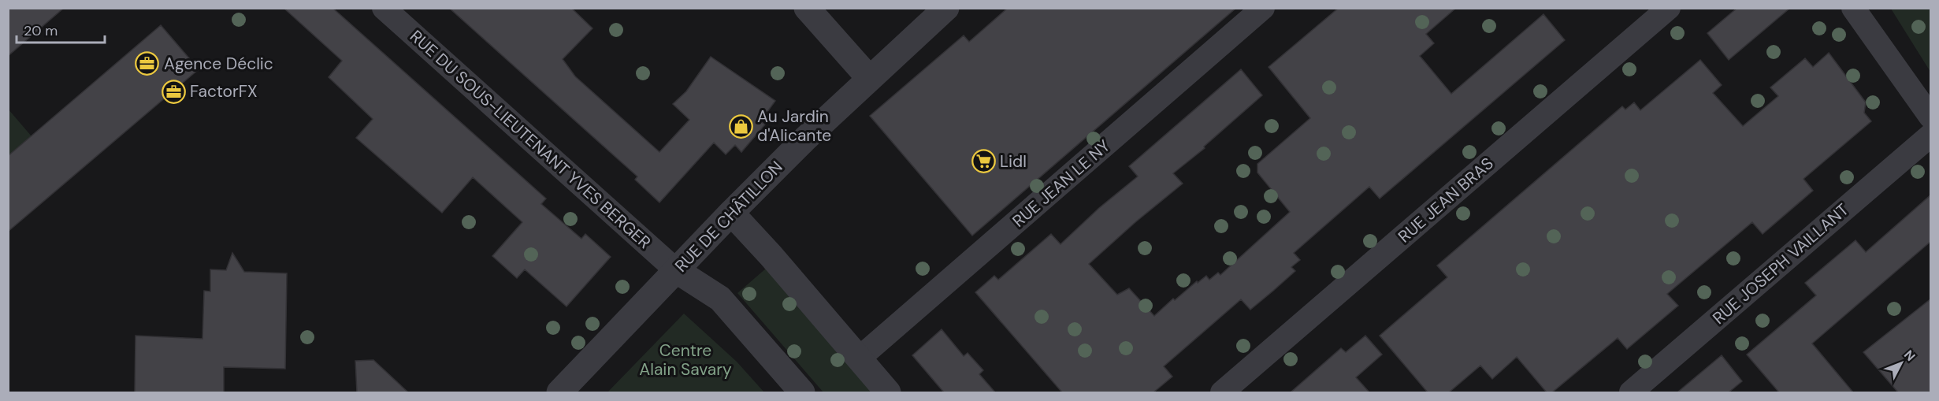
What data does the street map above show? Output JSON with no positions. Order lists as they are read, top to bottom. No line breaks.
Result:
{"streets":{"street":["RUE DU SOUS-LIEUTENANT YVES BERGER","RUE JEAN LE NY","RUE JEAN BRAS","RUE DE CHÂTILLON","RUE JOSEPH VAILLANT"]},"crossings":[["RUE DU SOUS-LIEUTENANT YVES BERGER","RUE DE CHÂTILLON"]],"parks":["Centre Alain Savary"],"places":{"office":["Agence Déclic","FactorFX"],"shop":["Au Jardin d'Alicante"],"supermarket":["Lidl"]},"scale_bar":"20 m","north":"top right"}
